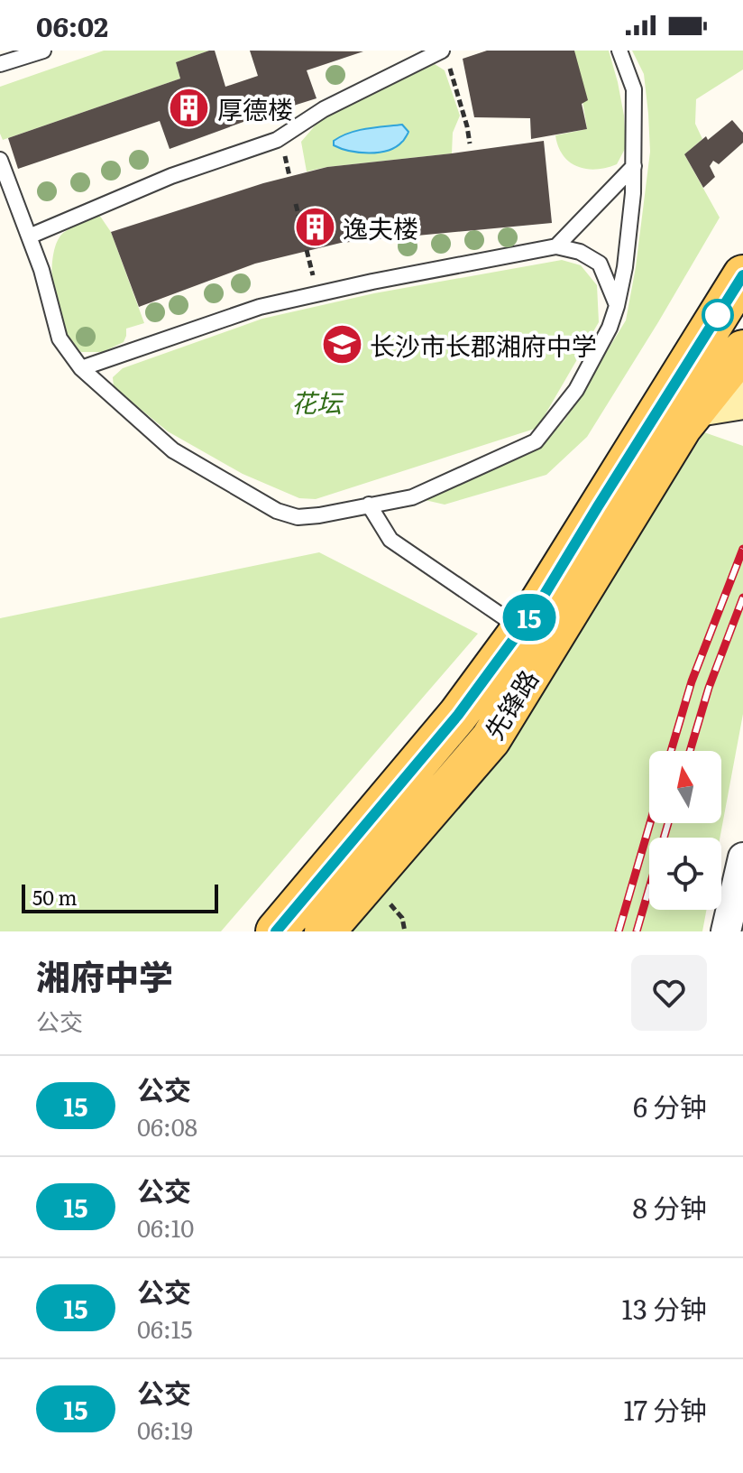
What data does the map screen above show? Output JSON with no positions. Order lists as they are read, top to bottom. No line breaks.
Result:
{"streets":{"main road":["先锋路"]},"parks":["花坛"],"places":{"building":["厚德楼","逸夫楼"],"school or university":["长沙市长郡湘府中学"]},"lines":["bus line 15"],"scale_bar":"50 m","north":"top","page":{"status":"06:02","on_map":"15","scale":"50 m","heading":["湘府中学","公交"],"list":[{"mark":"15","name":"公交","note":"06:08","value":"6 分钟"},{"mark":"15","name":"公交","note":"06:10","value":"8 分钟"},{"mark":"15","name":"公交","note":"06:15","value":"13 分钟"},{"mark":"15","name":"公交","note":"06:19","value":"17 分钟"}]}}
